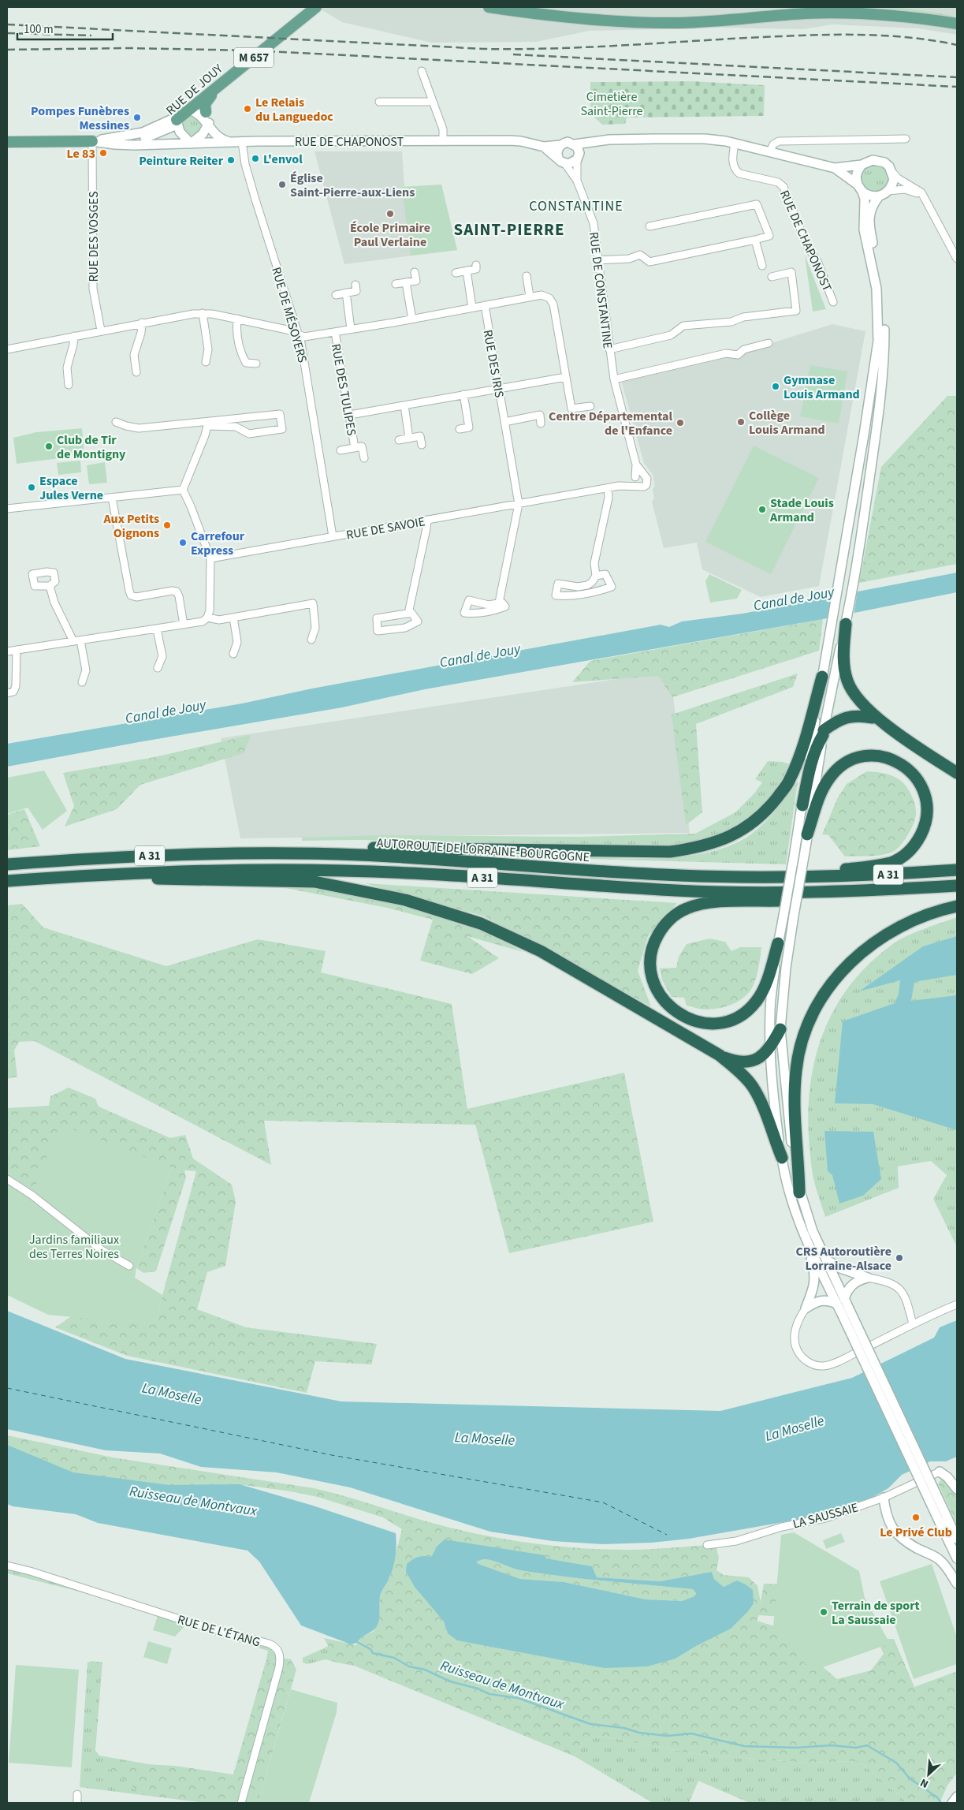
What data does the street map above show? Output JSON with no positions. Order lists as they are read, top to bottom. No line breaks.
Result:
{"streets":{"highway":["AUTOROUTE DE LORRAINE-BOURGOGNE","A 31"],"main road":["M 657","RUE DE JOUY","RUE DE CHAPONOST"],"street":["RUE DES VOSGES","RUE DE CONSTANTINE","RUE DE MÉSOYERS","RUE DES IRIS","RUE DES TULIPES","RUE DE SAVOIE","LA SAUSSAIE","RUE DE L'ÉTANG"]},"crossings":[["RUE DE JOUY","RUE DE CHAPONOST"],["RUE DE JOUY","RUE DES VOSGES"],["RUE DE CHAPONOST","RUE DE CONSTANTINE"],["RUE DE CHAPONOST","RUE DE MÉSOYERS"],["RUE DE CONSTANTINE","RUE DE SAVOIE"],["RUE DE MÉSOYERS","RUE DE SAVOIE"],["RUE DES IRIS","RUE DE SAVOIE"]],"districts":["CONSTANTINE","SAINT-PIERRE"],"water":["Canal de Jouy","La Moselle","Ruisseau de Montvaux"],"parks":["Cimetière Saint-Pierre","Jardins familiaux des Terres Noires"],"places":["Le Relais du Languedoc","Pompes Funèbres Messines","Le 83","L'envol","Peinture Reiter","Église Saint-Pierre-aux-Liens","École Primaire Paul Verlaine","Gymnase Louis Armand","Collège Louis Armand","Centre Départemental de l'Enfance","Club de Tir de Montigny","Espace Jules Verne","Stade Louis Armand","Aux Petits Oignons","Carrefour Express","CRS Autoroutière Lorraine-Alsace","Le Privé Club","Terrain de sport La Saussaie"],"scale_bar":"100 m","north":"bottom left"}
